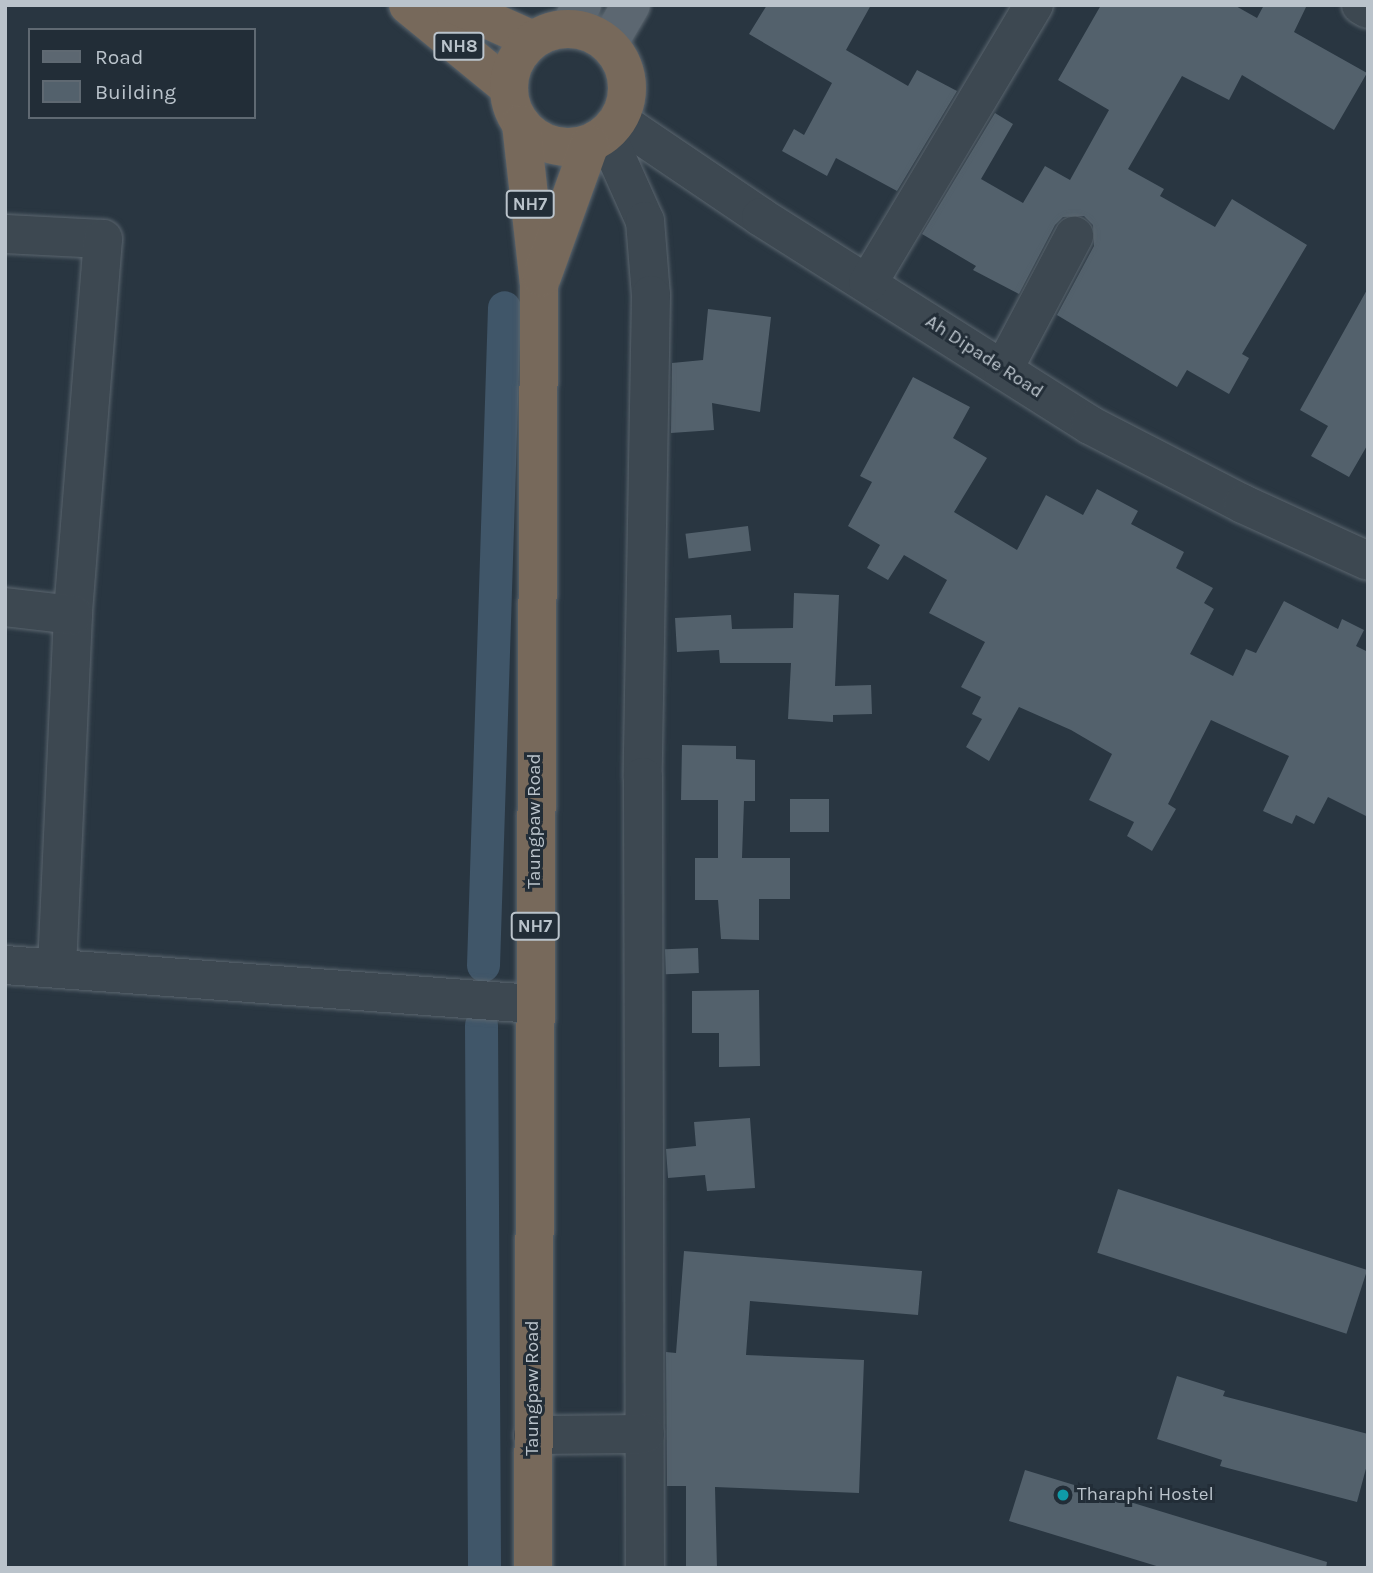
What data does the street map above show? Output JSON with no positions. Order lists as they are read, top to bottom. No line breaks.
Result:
{"streets":{"highway":["NH8","NH7","Taungpaw Road"],"street":["Ah Dipade Road"]},"crossings":[["NH8","Ah Dipade Road"],["NH8","Taungpaw Road"],["Ah Dipade Road","Taungpaw Road"]],"places":["Tharaphi Hostel"],"legend":["Road","Building"]}
